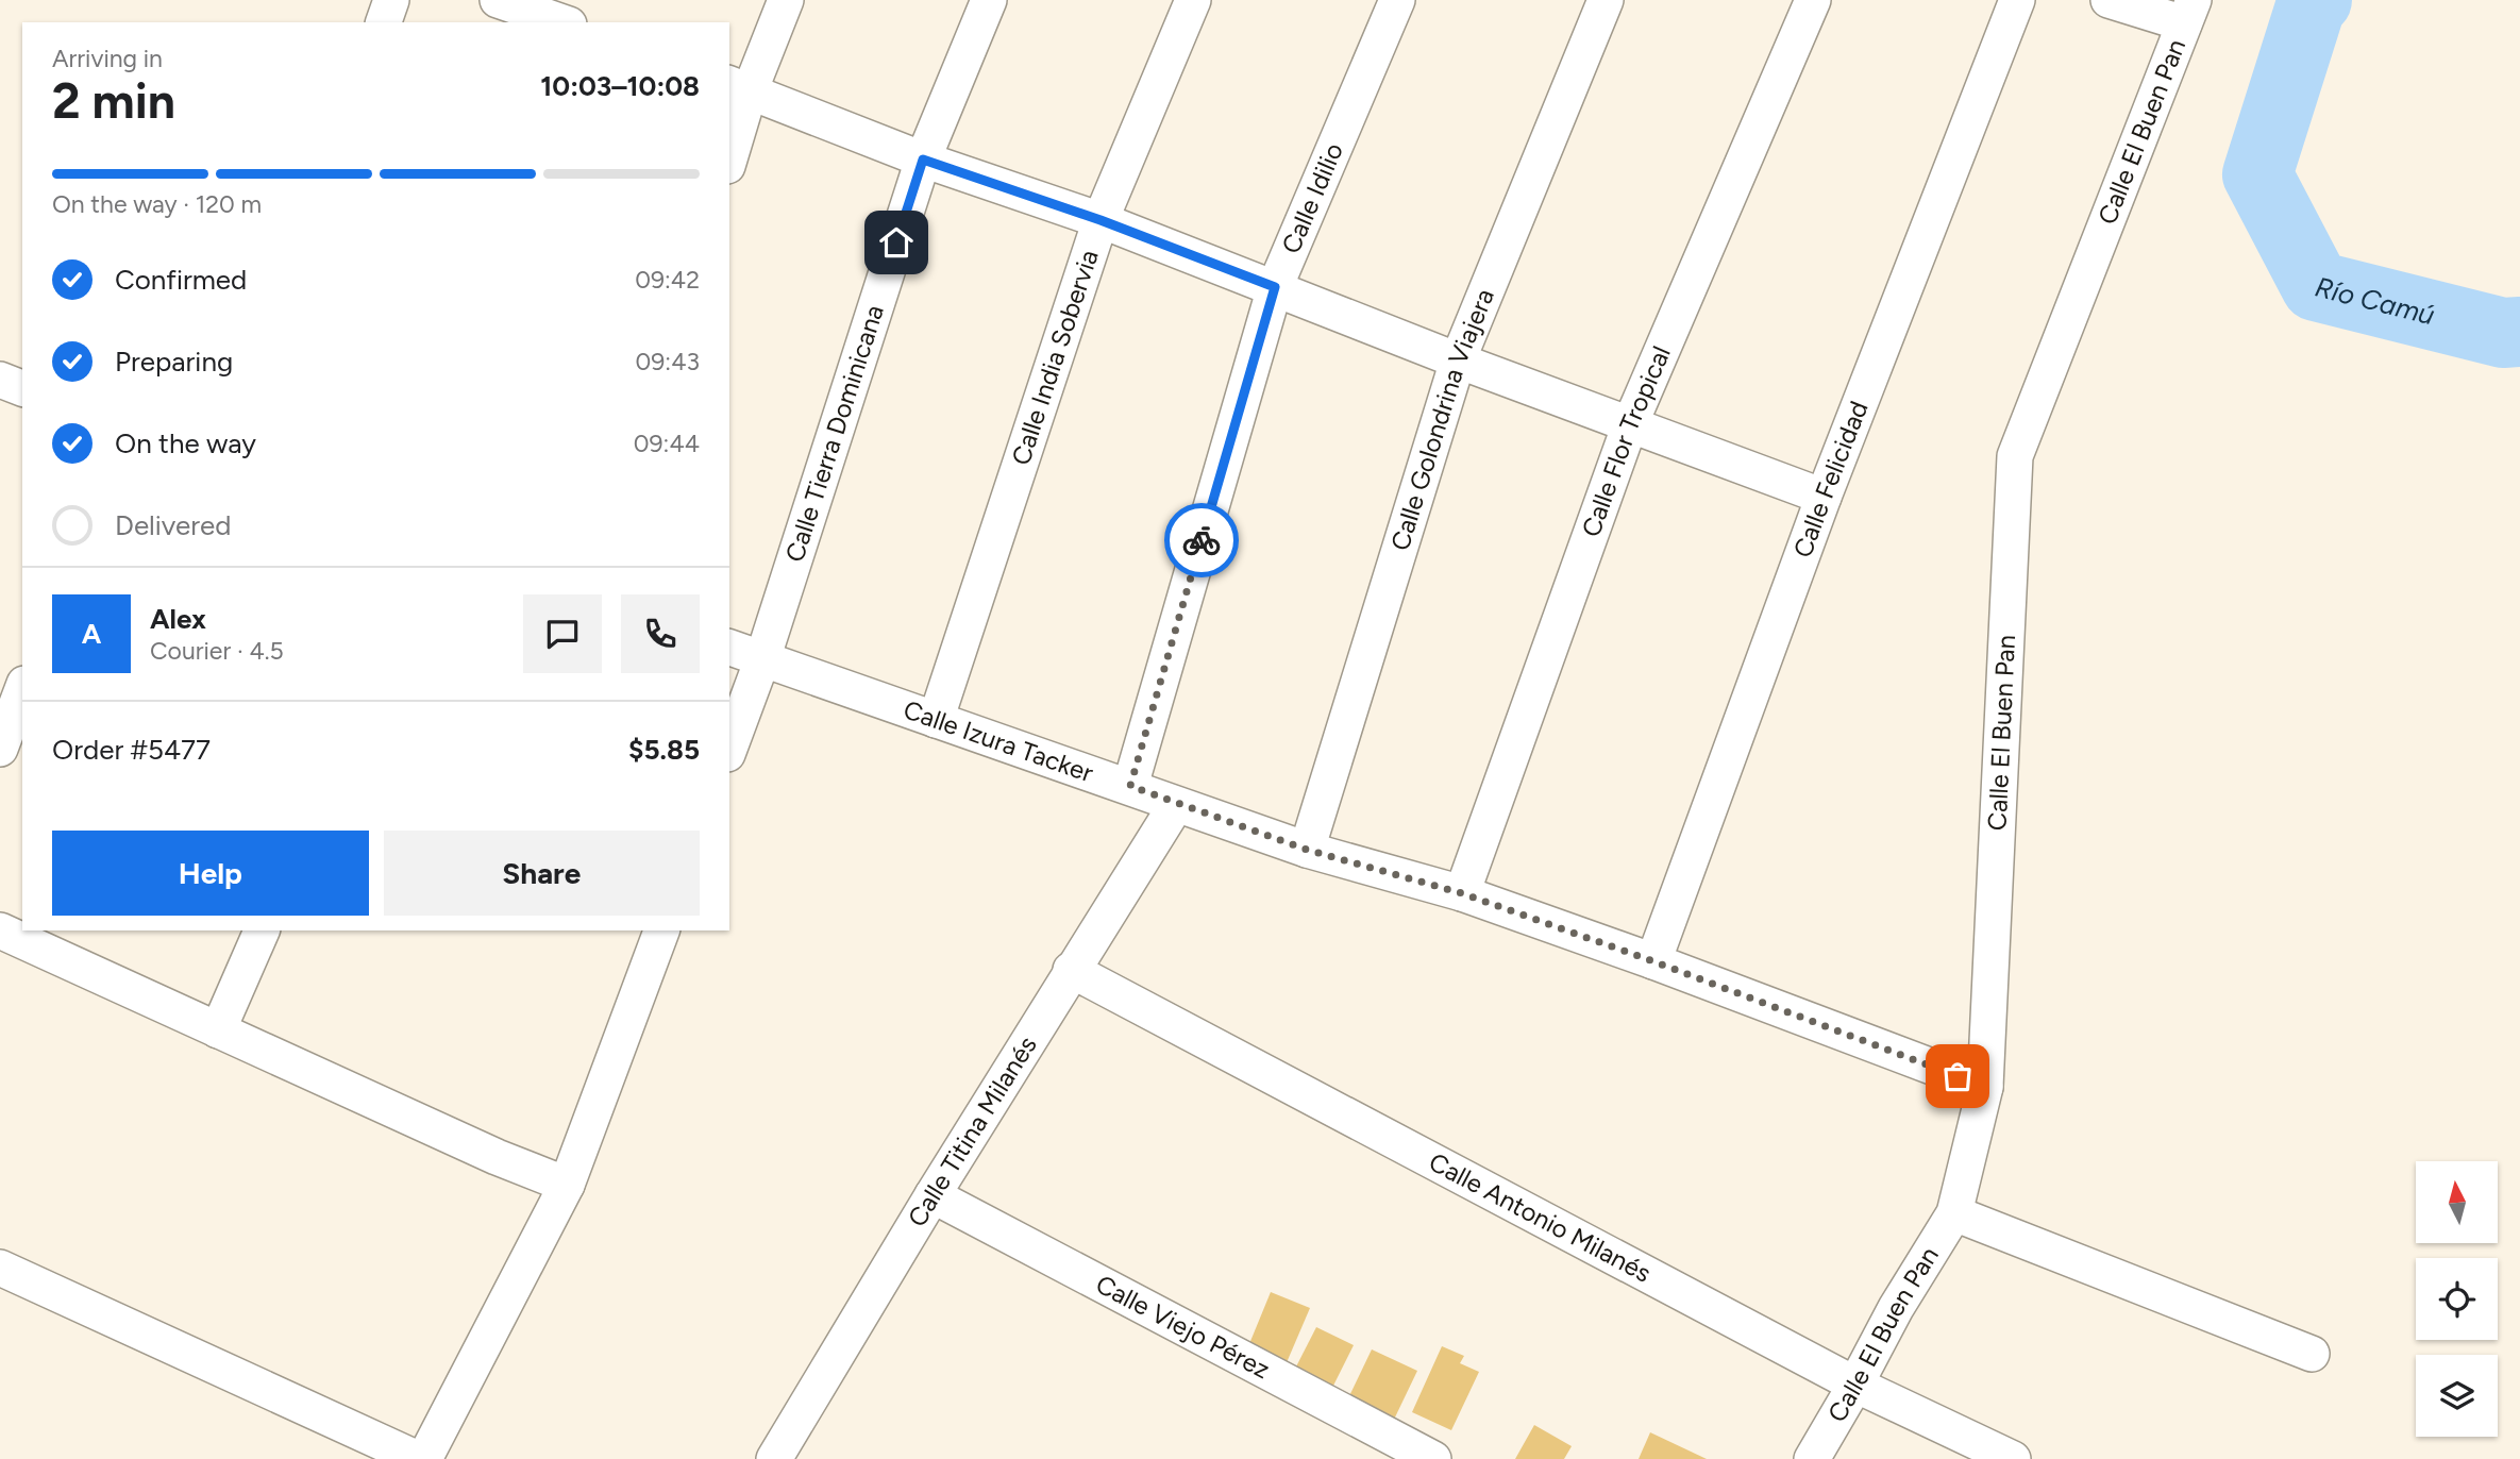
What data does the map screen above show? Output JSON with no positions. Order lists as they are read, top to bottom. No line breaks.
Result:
{"streets":{"street":["Calle El Buen Pan","Calle Idilio","Calle India Sobervia","Calle Golondrina Viajera","Calle Tierra Dominicana","Calle Flor Tropical","Calle Felicidad","Calle Izura Tacker","Calle Titina Milanés","Calle Antonio Milanés","Calle Viejo Pérez"]},"crossings":[["Calle El Buen Pan","Calle Izura Tacker"],["Calle El Buen Pan","Calle Antonio Milanés"],["Calle Idilio","Calle Izura Tacker"],["Calle India Sobervia","Calle Izura Tacker"],["Calle Golondrina Viajera","Calle Izura Tacker"],["Calle Tierra Dominicana","Calle Izura Tacker"],["Calle Flor Tropical","Calle Izura Tacker"],["Calle Felicidad","Calle Izura Tacker"],["Calle Izura Tacker","Calle Titina Milanés"],["Calle Titina Milanés","Calle Antonio Milanés"],["Calle Titina Milanés","Calle Viejo Pérez"]],"water":["Río Camú"],"north":"top","page":{"heading":["2 min","Arriving in","10:03–10:08"],"panel":["Alex","Courier · 4.5","Order #5477","$5.85"],"bar":"On the way · 120 m","list":[["Confirmed","09:42"],["Preparing","09:43"],["On the way","09:44"],"Delivered"],"round":"A","buttons":["Help","Share"]}}
